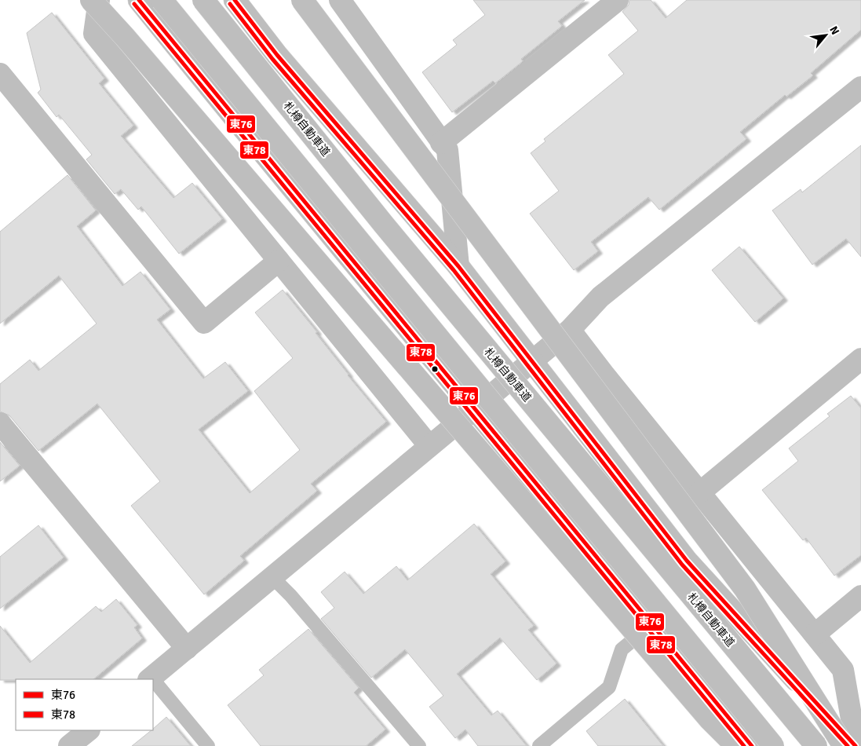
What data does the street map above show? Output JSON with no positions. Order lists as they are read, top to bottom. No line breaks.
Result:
{"streets":{"main road":["札樽自動車道"]},"lines":["transit line 東76","transit line 東78"],"legend":["東76","東78"],"north":"top right"}
